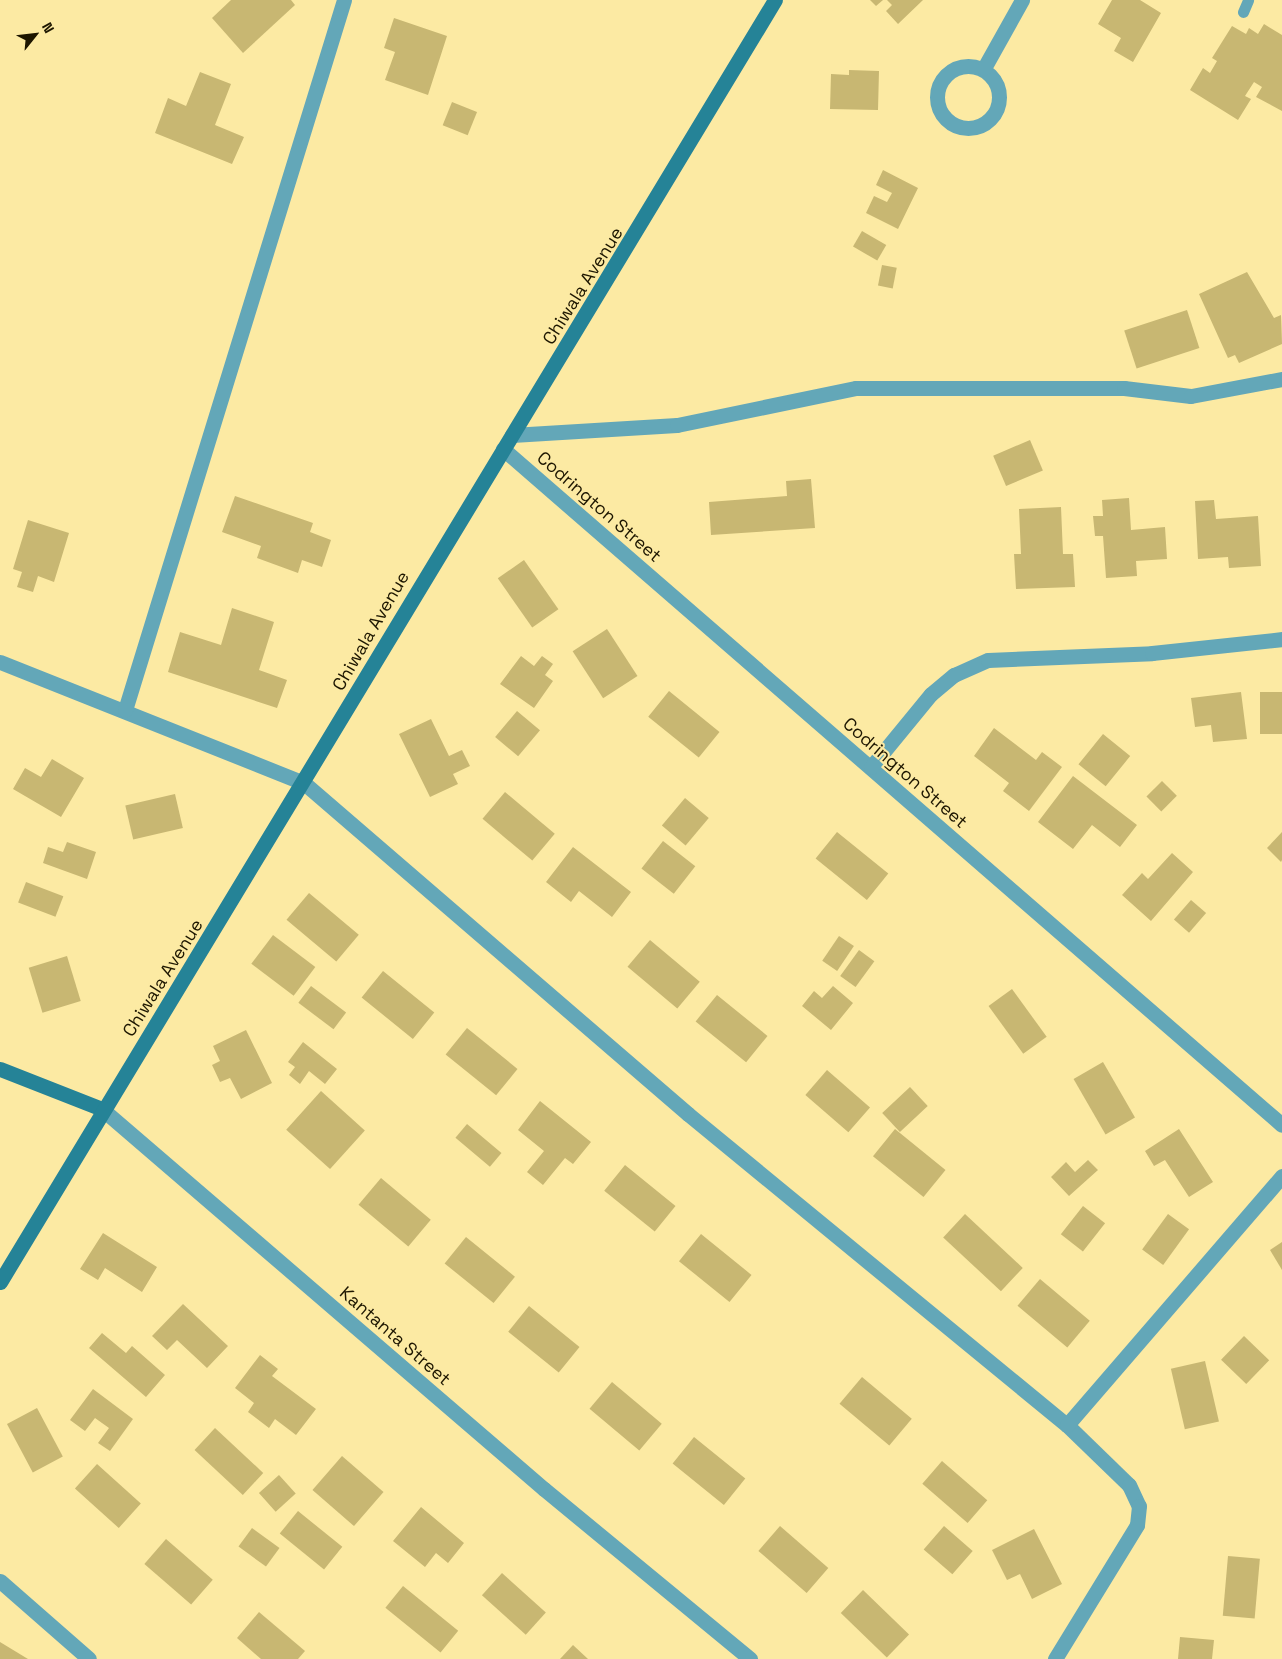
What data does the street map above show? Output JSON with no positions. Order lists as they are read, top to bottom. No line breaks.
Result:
{"streets":{"main road":["Chiwala Avenue","Kantanta Street"],"street":["Codrington Street"]},"crossings":[["Chiwala Avenue","Codrington Street"],["Chiwala Avenue","Kantanta Street"]],"north":"top right"}
